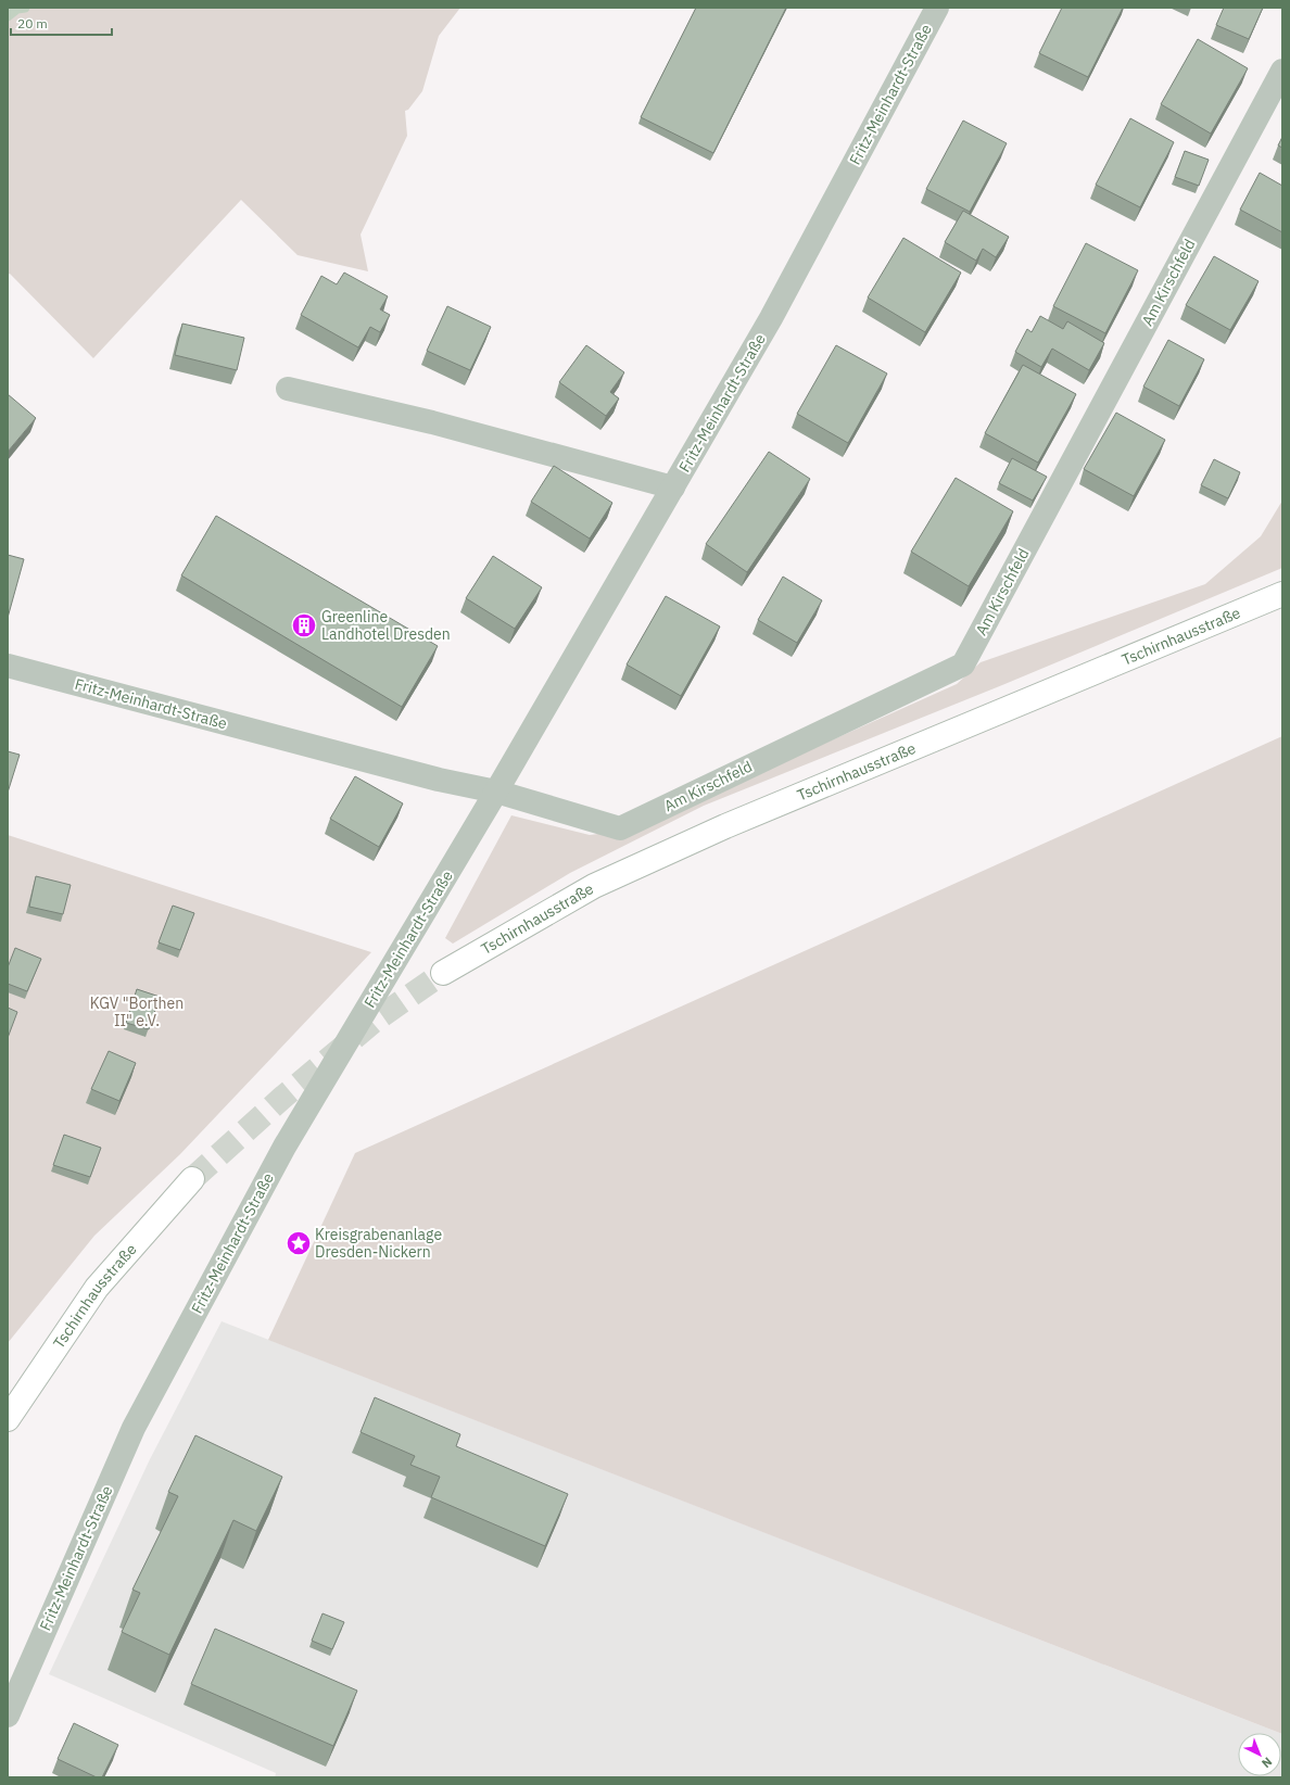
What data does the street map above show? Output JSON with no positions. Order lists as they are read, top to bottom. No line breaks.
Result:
{"streets":{"main road":["Tschirnhausstraße"],"street":["Fritz-Meinhardt-Straße","Am Kirschfeld"]},"crossings":[["Fritz-Meinhardt-Straße","Am Kirschfeld"]],"parks":["KGV \"Borthen II\" e.V."],"places":{"building":["Greenline Landhotel Dresden"],"place":["Kreisgrabenanlage Dresden-Nickern"]},"scale_bar":"20 m","north":"bottom right"}
